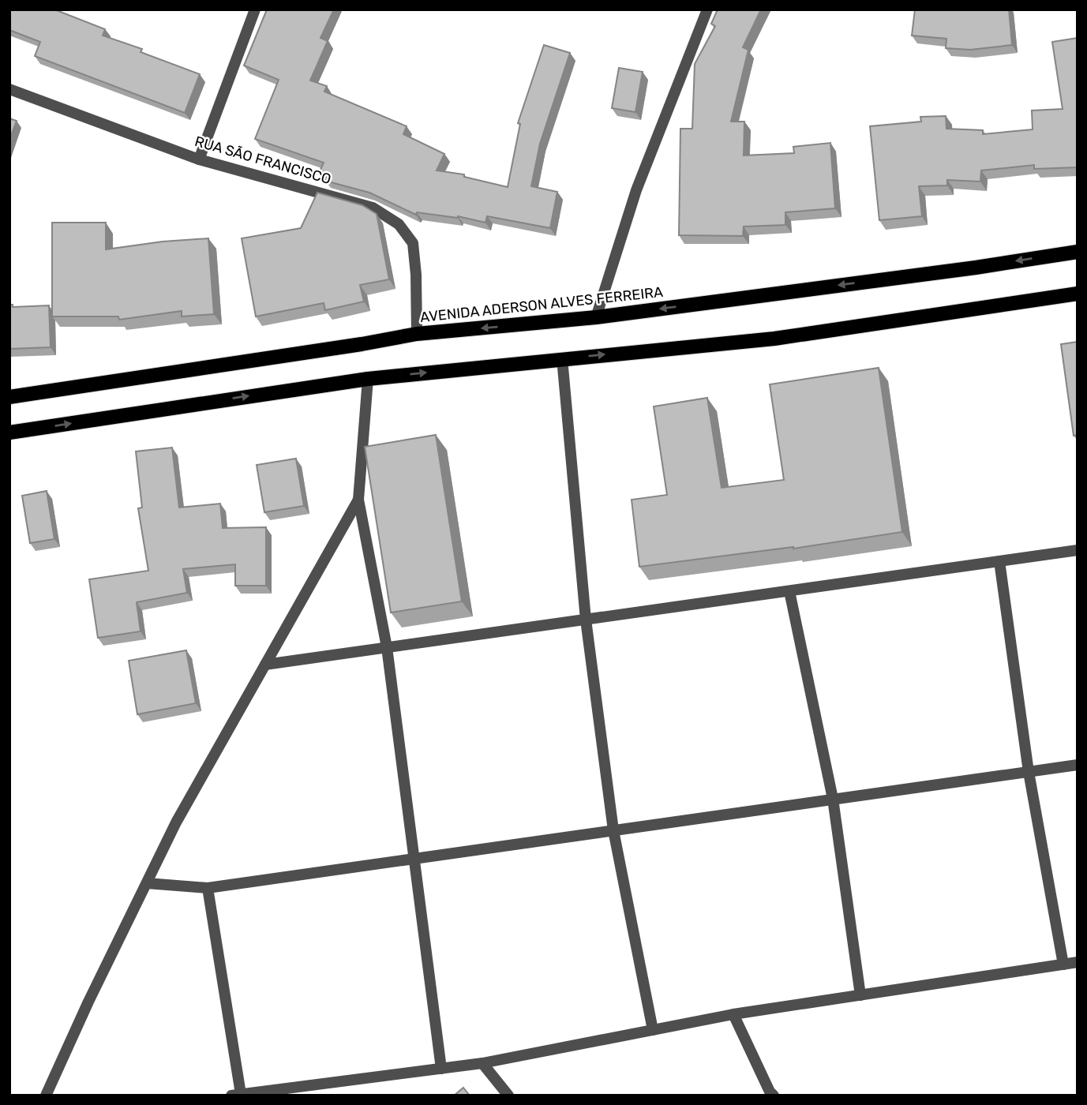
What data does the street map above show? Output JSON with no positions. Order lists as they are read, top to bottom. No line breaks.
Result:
{"streets":{"main road":["AVENIDA ADERSON ALVES FERREIRA"],"street":["RUA SÃO FRANCISCO"]},"crossings":[["RUA SÃO FRANCISCO","AVENIDA ADERSON ALVES FERREIRA"]]}
